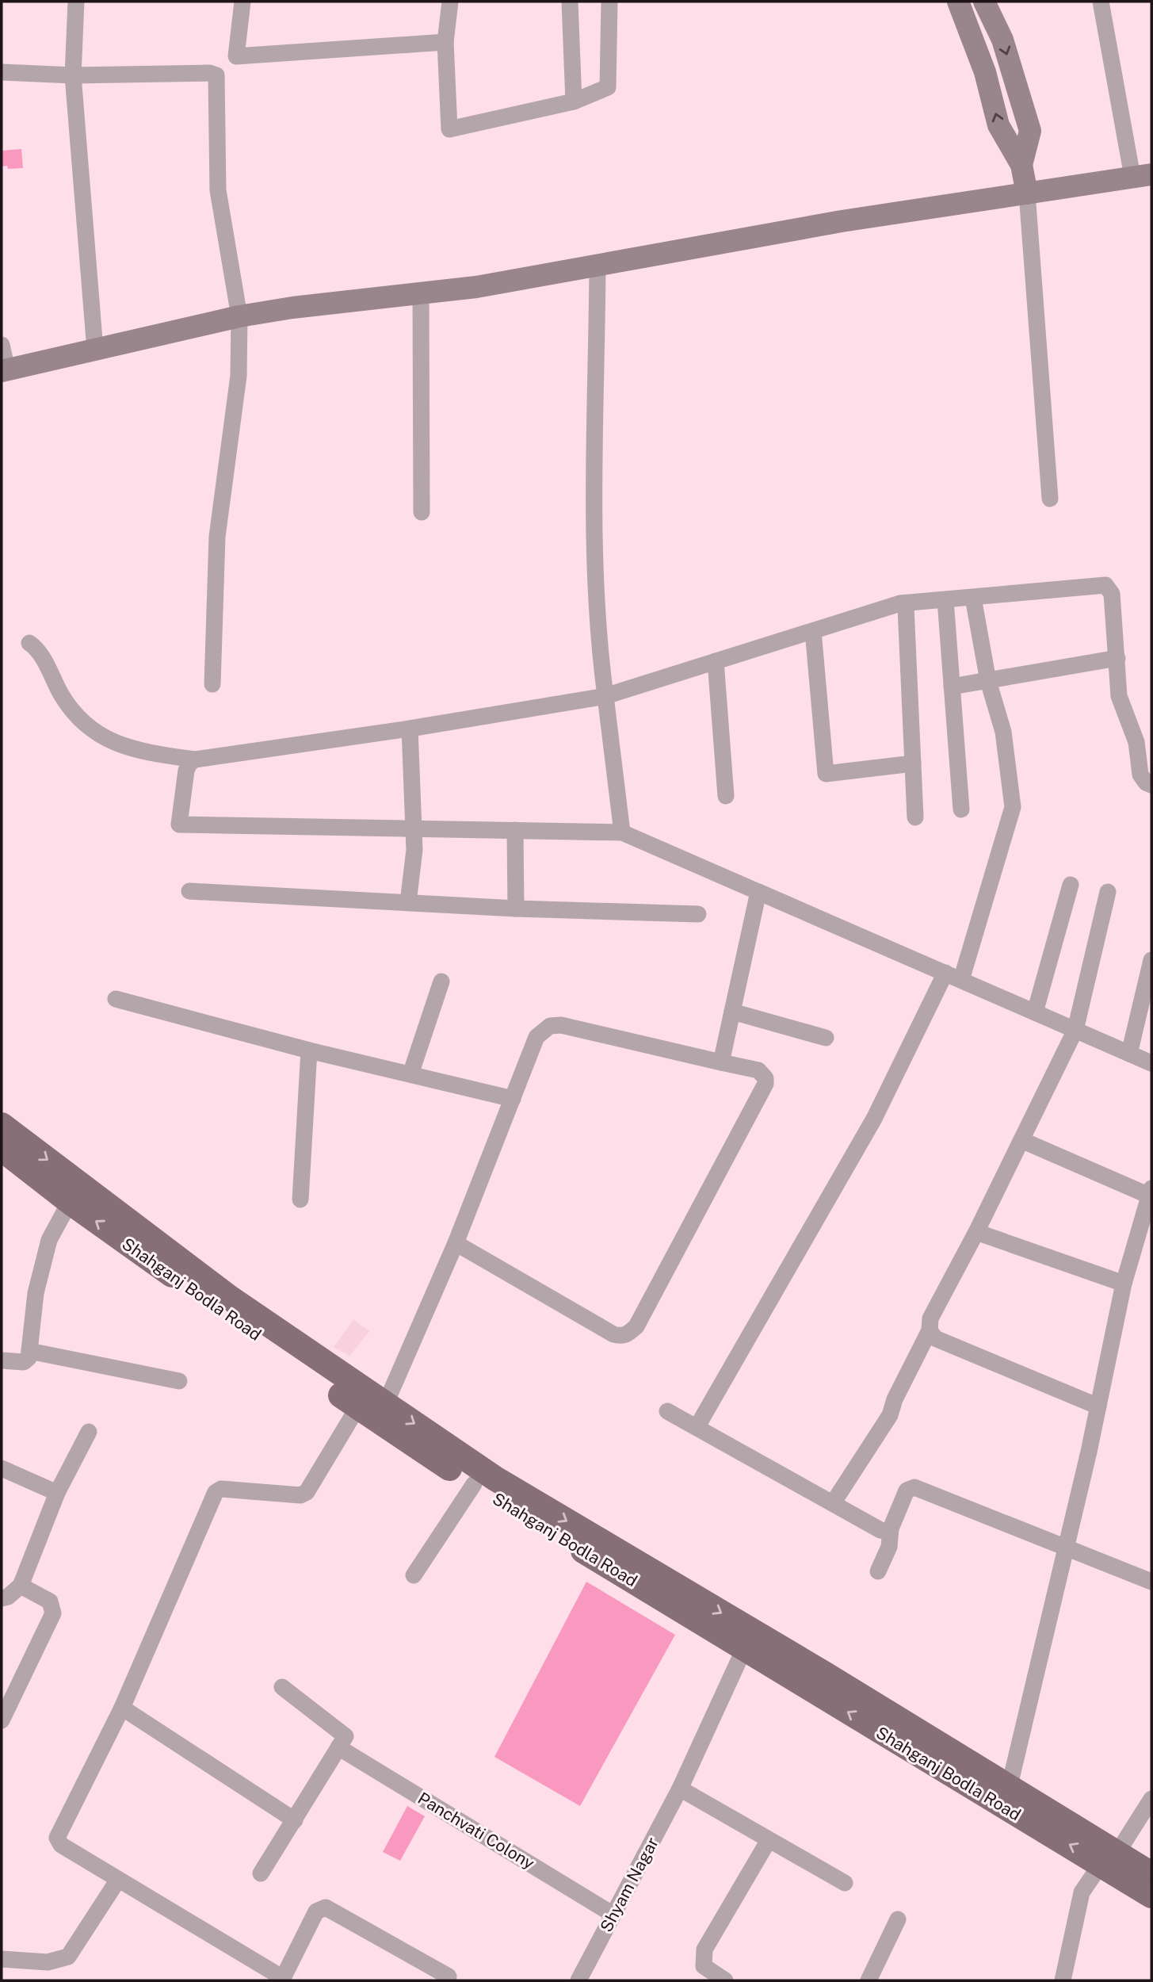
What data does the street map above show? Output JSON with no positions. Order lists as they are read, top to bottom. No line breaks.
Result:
{"streets":{"main road":["Shahganj Bodla Road"],"street":["Panchvati Colony","Shyam Nagar"]},"crossings":[["Shahganj Bodla Road","Shyam Nagar"],["Panchvati Colony","Shyam Nagar"]]}
